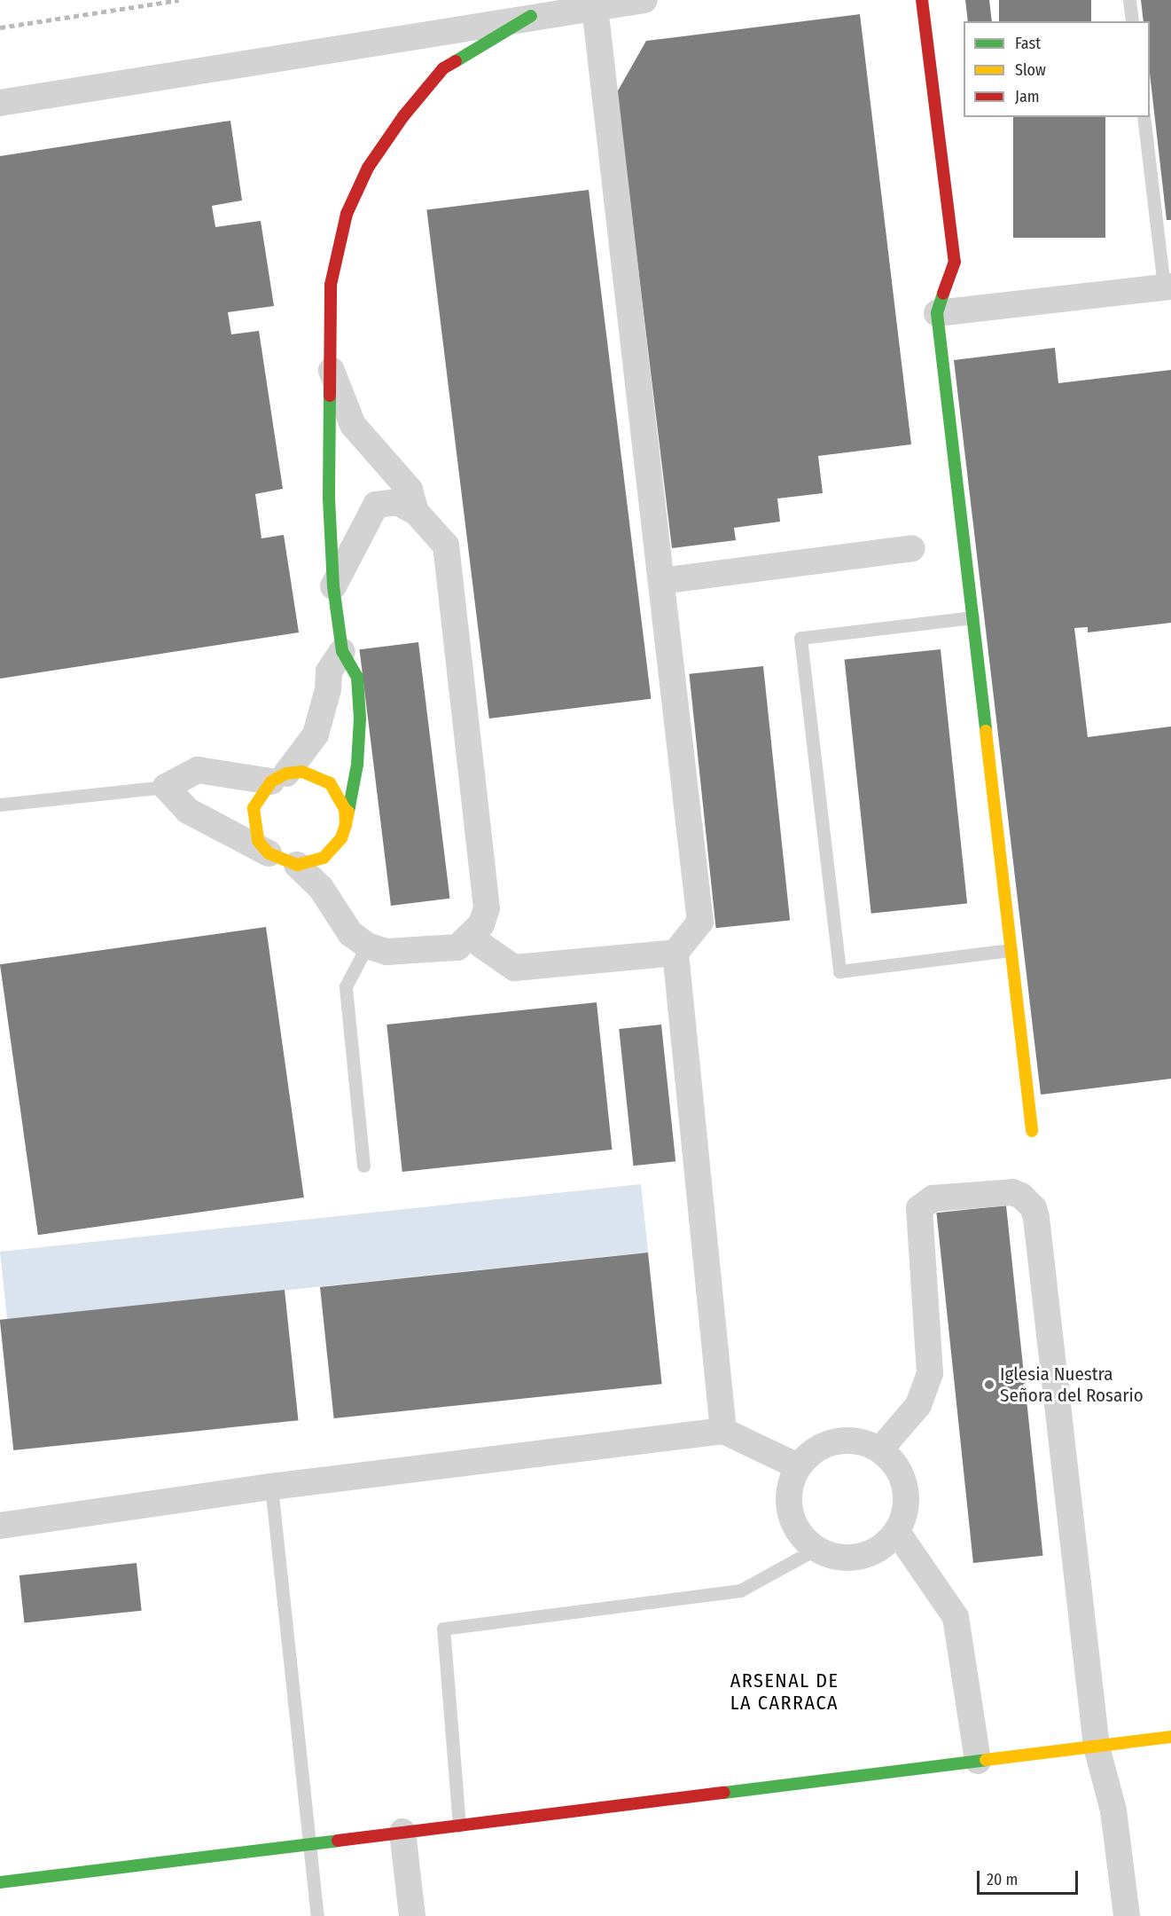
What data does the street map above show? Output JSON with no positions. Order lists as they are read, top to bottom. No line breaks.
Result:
{"districts":["ARSENAL DE LA CARRACA"],"places":["Iglesia Nuestra Señora del Rosario"],"legend":["Fast","Slow","Jam"],"scale_bar":"20 m"}
